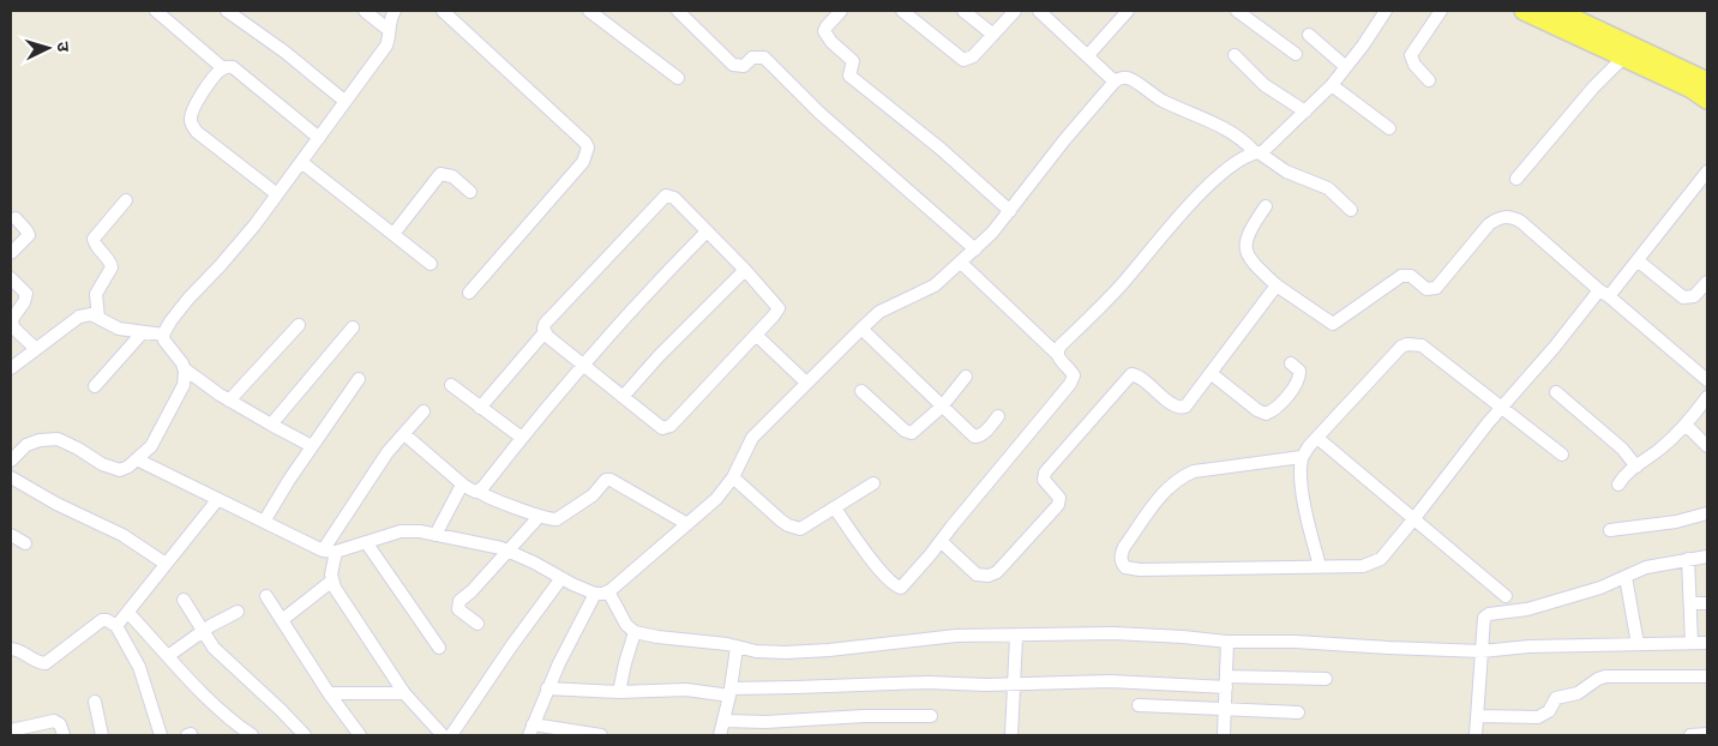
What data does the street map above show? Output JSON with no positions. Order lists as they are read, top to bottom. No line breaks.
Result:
{"north":"right"}
